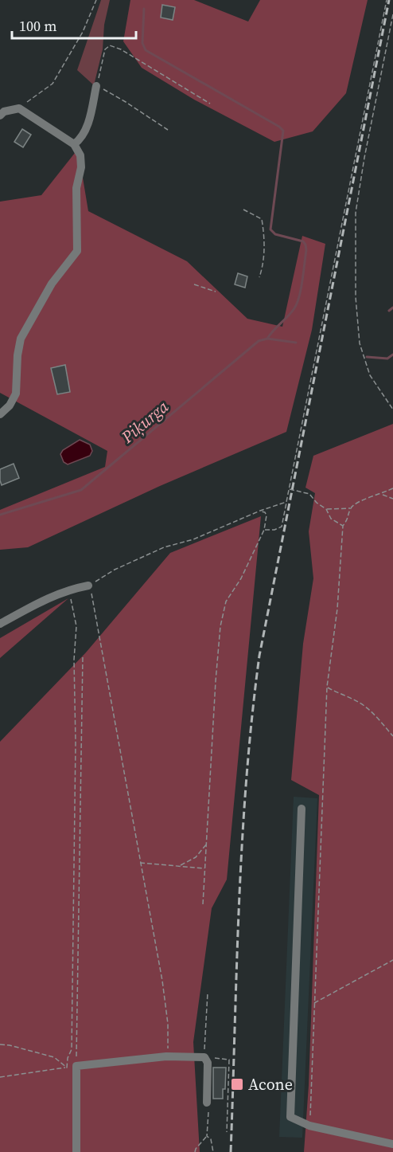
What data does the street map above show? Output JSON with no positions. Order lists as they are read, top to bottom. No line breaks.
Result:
{"water":["Piķurga"],"places":{"transit":["Acone"]},"scale_bar":"100 m"}
